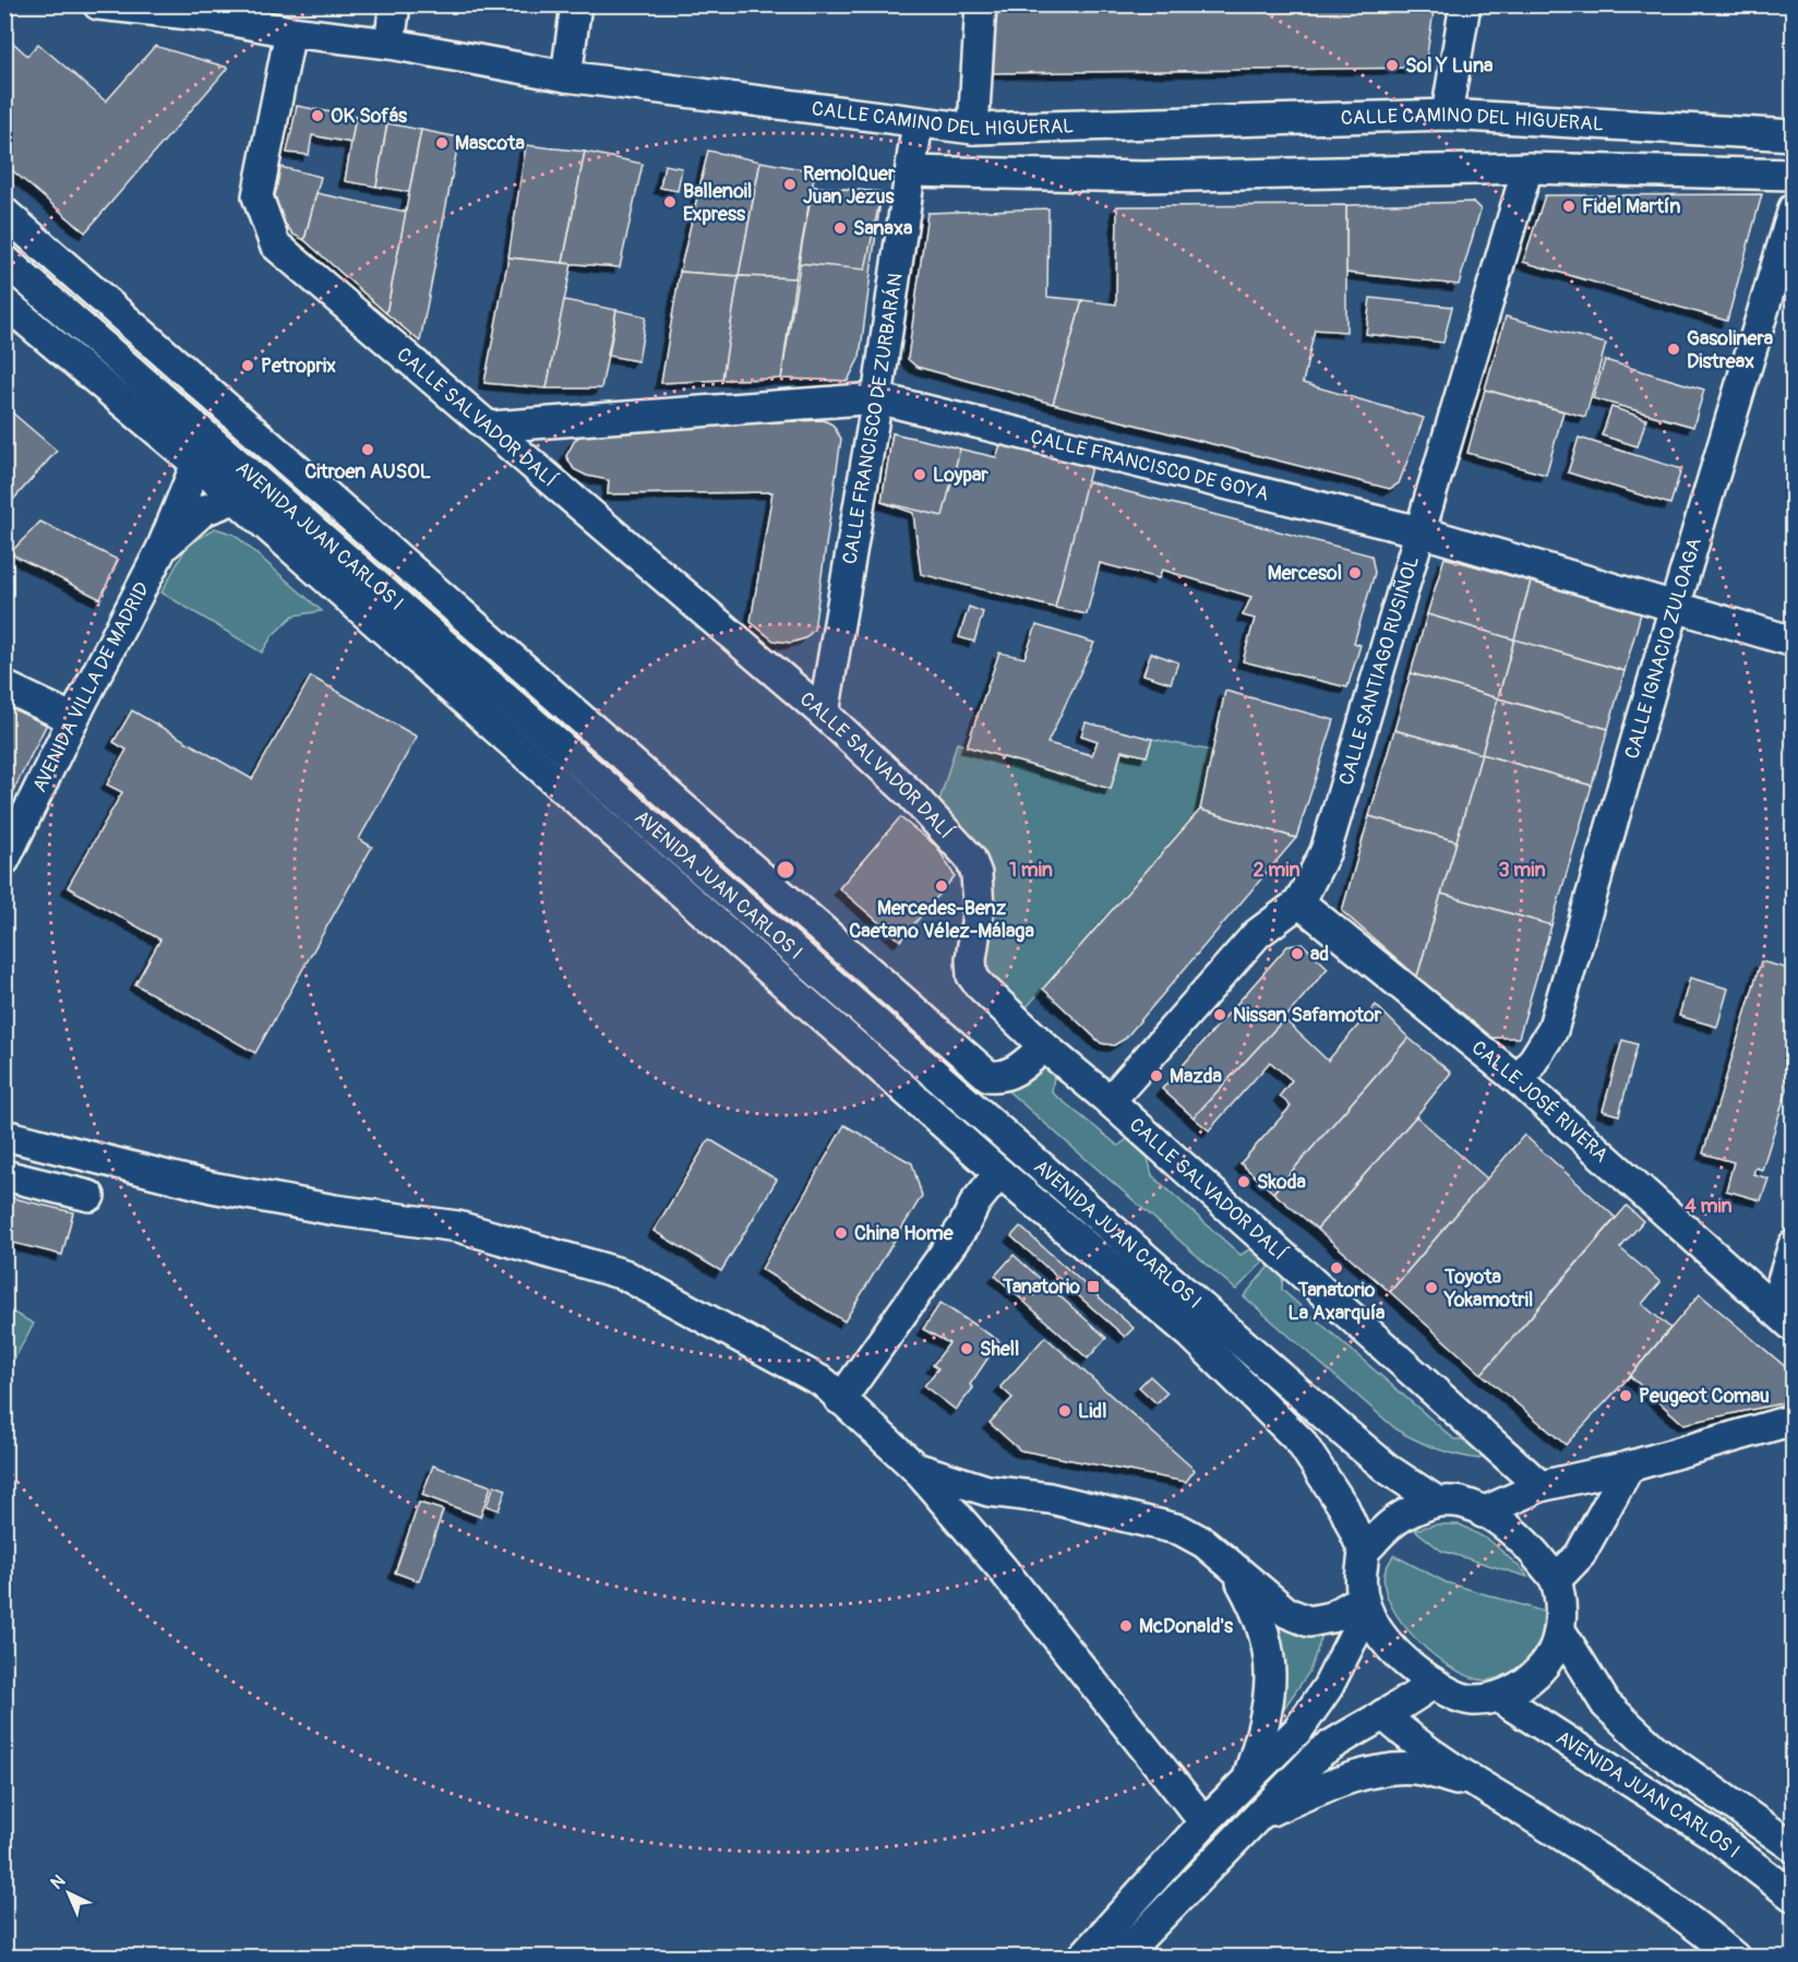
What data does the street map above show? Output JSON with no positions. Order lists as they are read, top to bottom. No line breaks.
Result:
{"streets":{"street":["CALLE CAMINO DEL HIGUERAL","CALLE SALVADOR DALÍ","CALLE FRANCISCO DE ZURBARÁN","CALLE FRANCISCO DE GOYA","AVENIDA JUAN CARLOS I","CALLE IGNACIO ZULOAGA","CALLE SANTIAGO RUSIÑOL","AVENIDA VILLA DE MADRID","CALLE JOSÉ RIVERA"]},"crossings":[["CALLE CAMINO DEL HIGUERAL","CALLE SALVADOR DALÍ"],["CALLE CAMINO DEL HIGUERAL","CALLE FRANCISCO DE ZURBARÁN"],["CALLE SALVADOR DALÍ","CALLE FRANCISCO DE ZURBARÁN"],["CALLE SALVADOR DALÍ","CALLE FRANCISCO DE GOYA"],["CALLE SALVADOR DALÍ","CALLE SANTIAGO RUSIÑOL"],["CALLE FRANCISCO DE ZURBARÁN","CALLE FRANCISCO DE GOYA"],["CALLE FRANCISCO DE GOYA","CALLE IGNACIO ZULOAGA"],["CALLE FRANCISCO DE GOYA","CALLE SANTIAGO RUSIÑOL"],["CALLE IGNACIO ZULOAGA","CALLE JOSÉ RIVERA"],["CALLE SANTIAGO RUSIÑOL","CALLE JOSÉ RIVERA"]],"places":{"other":["Sol Y Luna","OK Sofás","Mascota","RemolQuer Juan Jezus","Ballenoil Express","Fidel Martín","Sanaxa","Gasolinera Distreax","Petroprix","Citroen AUSOL","Loypar","Mercesol","Mercedes-Benz Caetano Vélez-Málaga","ad","Nissan Safamotor","Mazda","Skoda","China Home","Tanatorio La Axarquía","Toyota Yokamotril","Shell","Peugeot Comau","Lidl","McDonald's"],"transit":["Tanatorio"]},"north":"top left","rings":["1 min","2 min","3 min","4 min"]}
